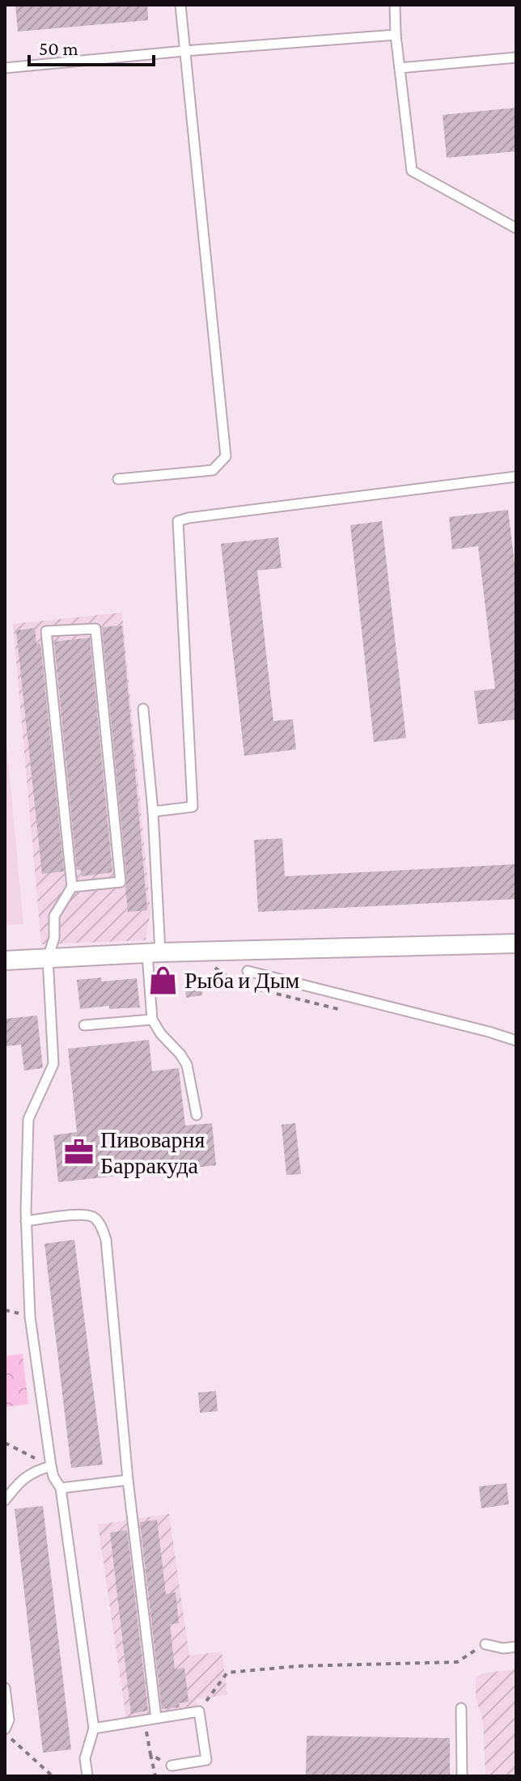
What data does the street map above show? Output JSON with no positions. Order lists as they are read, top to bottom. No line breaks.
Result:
{"places":{"shop":["Рыба и Дым"],"office":["Пивоварня Барракуда"]},"scale_bar":"50 m"}
